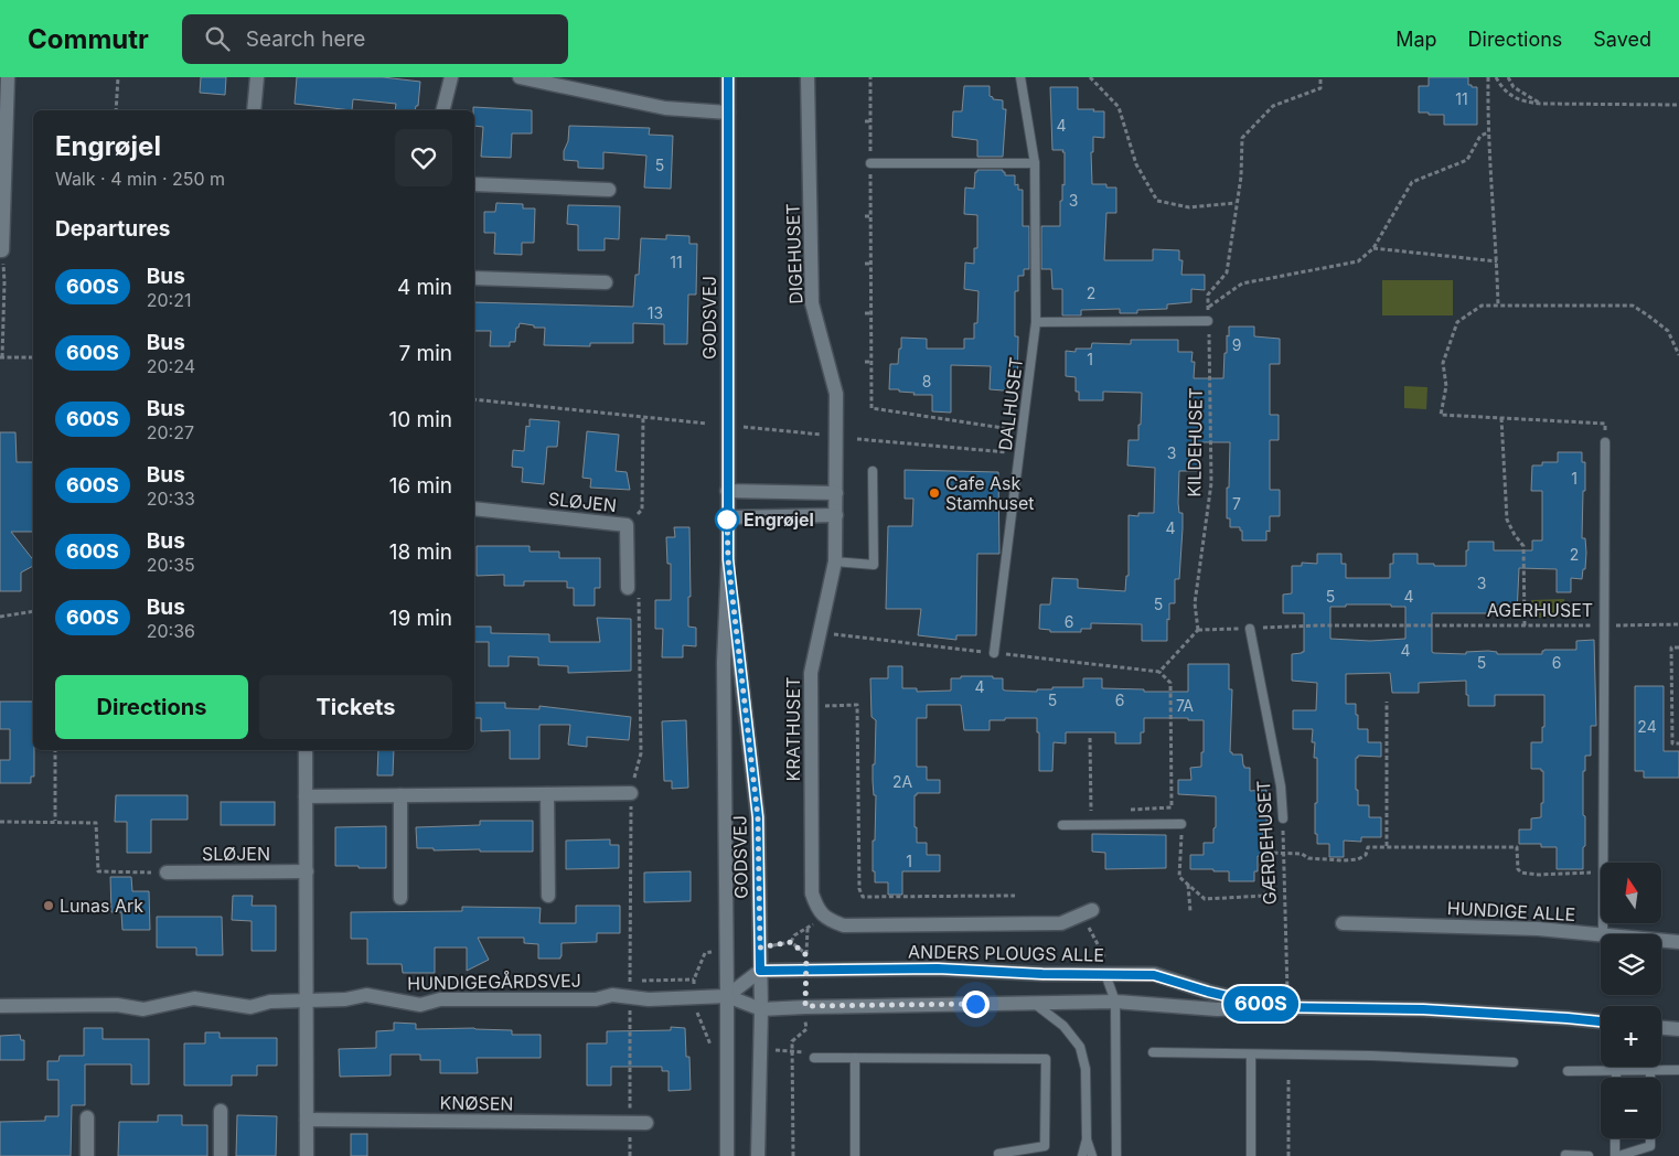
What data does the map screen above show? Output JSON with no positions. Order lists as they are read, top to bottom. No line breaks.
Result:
{"streets":{"street":["DIGEHUSET","GODSVEJ","SLØJEN","KRATHUSET","HUNDIGE ALLE","ANDERS PLOUGS ALLE","HUNDIGEGÅRDSVEJ","KNØSEN"],"lane":["DALHUSET","AGERHUSET","GÆRDEHUSET"],"path":["KILDEHUSET"]},"crossings":[["DIGEHUSET","KRATHUSET"],["GODSVEJ","ANDERS PLOUGS ALLE"],["GODSVEJ","HUNDIGEGÅRDSVEJ"],["KILDEHUSET","AGERHUSET"],["AGERHUSET","GÆRDEHUSET"],["ANDERS PLOUGS ALLE","HUNDIGEGÅRDSVEJ"]],"places":["Cafe Ask Stamhuset","Engrøjel","Lunas Ark"],"lines":["bus line 600S"],"house_numbers":["11","4","5","3","11","2","13","9","1","8","3","1","7","4","2","3","5","4","5","6","4","5","6","4","5","6","7A","24","2A","1"],"north":"top","page":{"header":"Commutr","search":"Search here","nav":["Map","Directions","Saved"],"on_map":"600S","heading":[["Engrøjel","Walk · 4 min · 250 m"],"Departures"],"list":[{"mark":"600S","name":"Bus","note":"20:21","value":"4 min"},{"mark":"600S","name":"Bus","note":"20:24","value":"7 min"},{"mark":"600S","name":"Bus","note":"20:27","value":"10 min"},{"mark":"600S","name":"Bus","note":"20:33","value":"16 min"},{"mark":"600S","name":"Bus","note":"20:35","value":"18 min"},{"mark":"600S","name":"Bus","note":"20:36","value":"19 min"}],"buttons":["Directions","Tickets"],"map_buttons":["+","−"]}}
